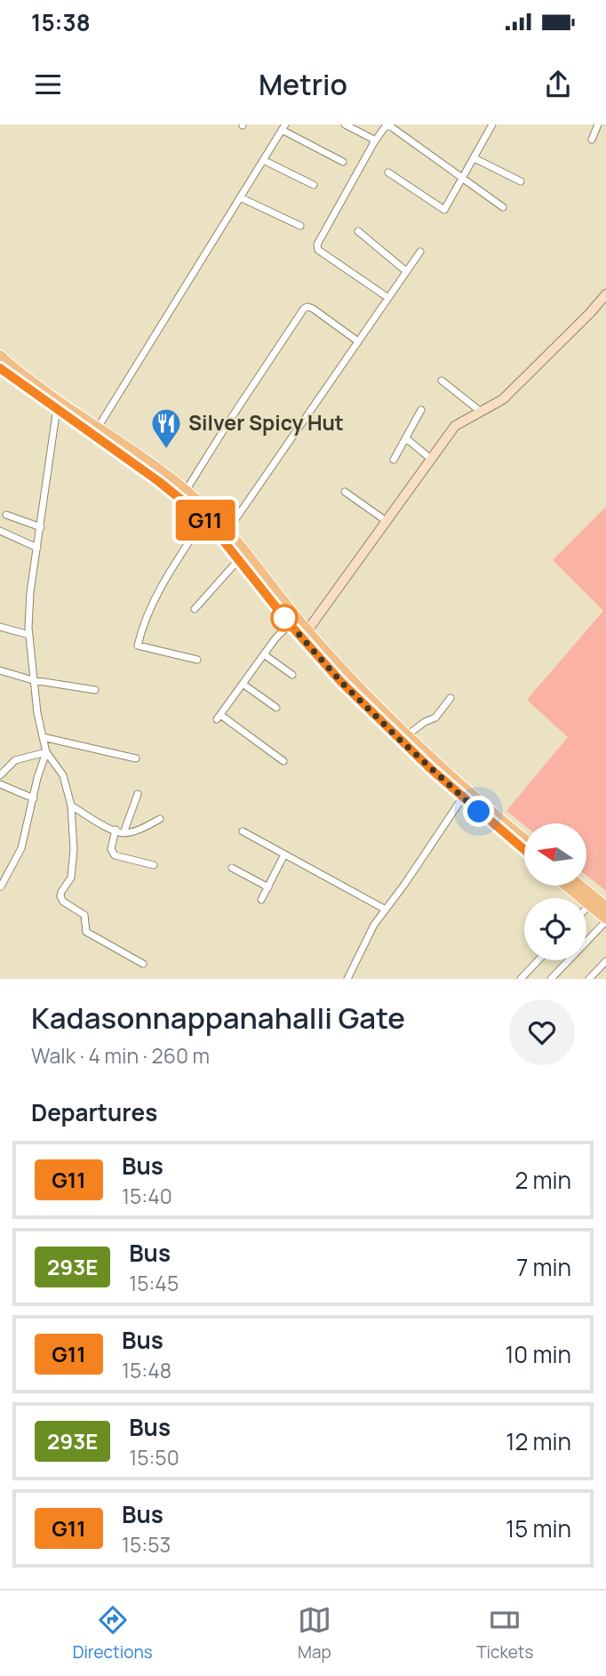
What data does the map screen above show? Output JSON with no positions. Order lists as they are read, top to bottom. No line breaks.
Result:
{"places":{"restaurant":["Silver Spicy Hut"]},"lines":["bus line G11"],"north":"left","page":{"status":"15:38","header":"Metrio","on_map":"G11","heading":[["Kadasonnappanahalli Gate","Walk · 4 min · 260 m"],"Departures"],"list":[{"mark":"G11","name":"Bus","note":"15:40","value":"2 min"},{"mark":"293E","name":"Bus","note":"15:45","value":"7 min"},{"mark":"G11","name":"Bus","note":"15:48","value":"10 min"},{"mark":"293E","name":"Bus","note":"15:50","value":"12 min"},{"mark":"G11","name":"Bus","note":"15:53","value":"15 min"}],"tabs":["Directions","Map","Tickets"]}}
